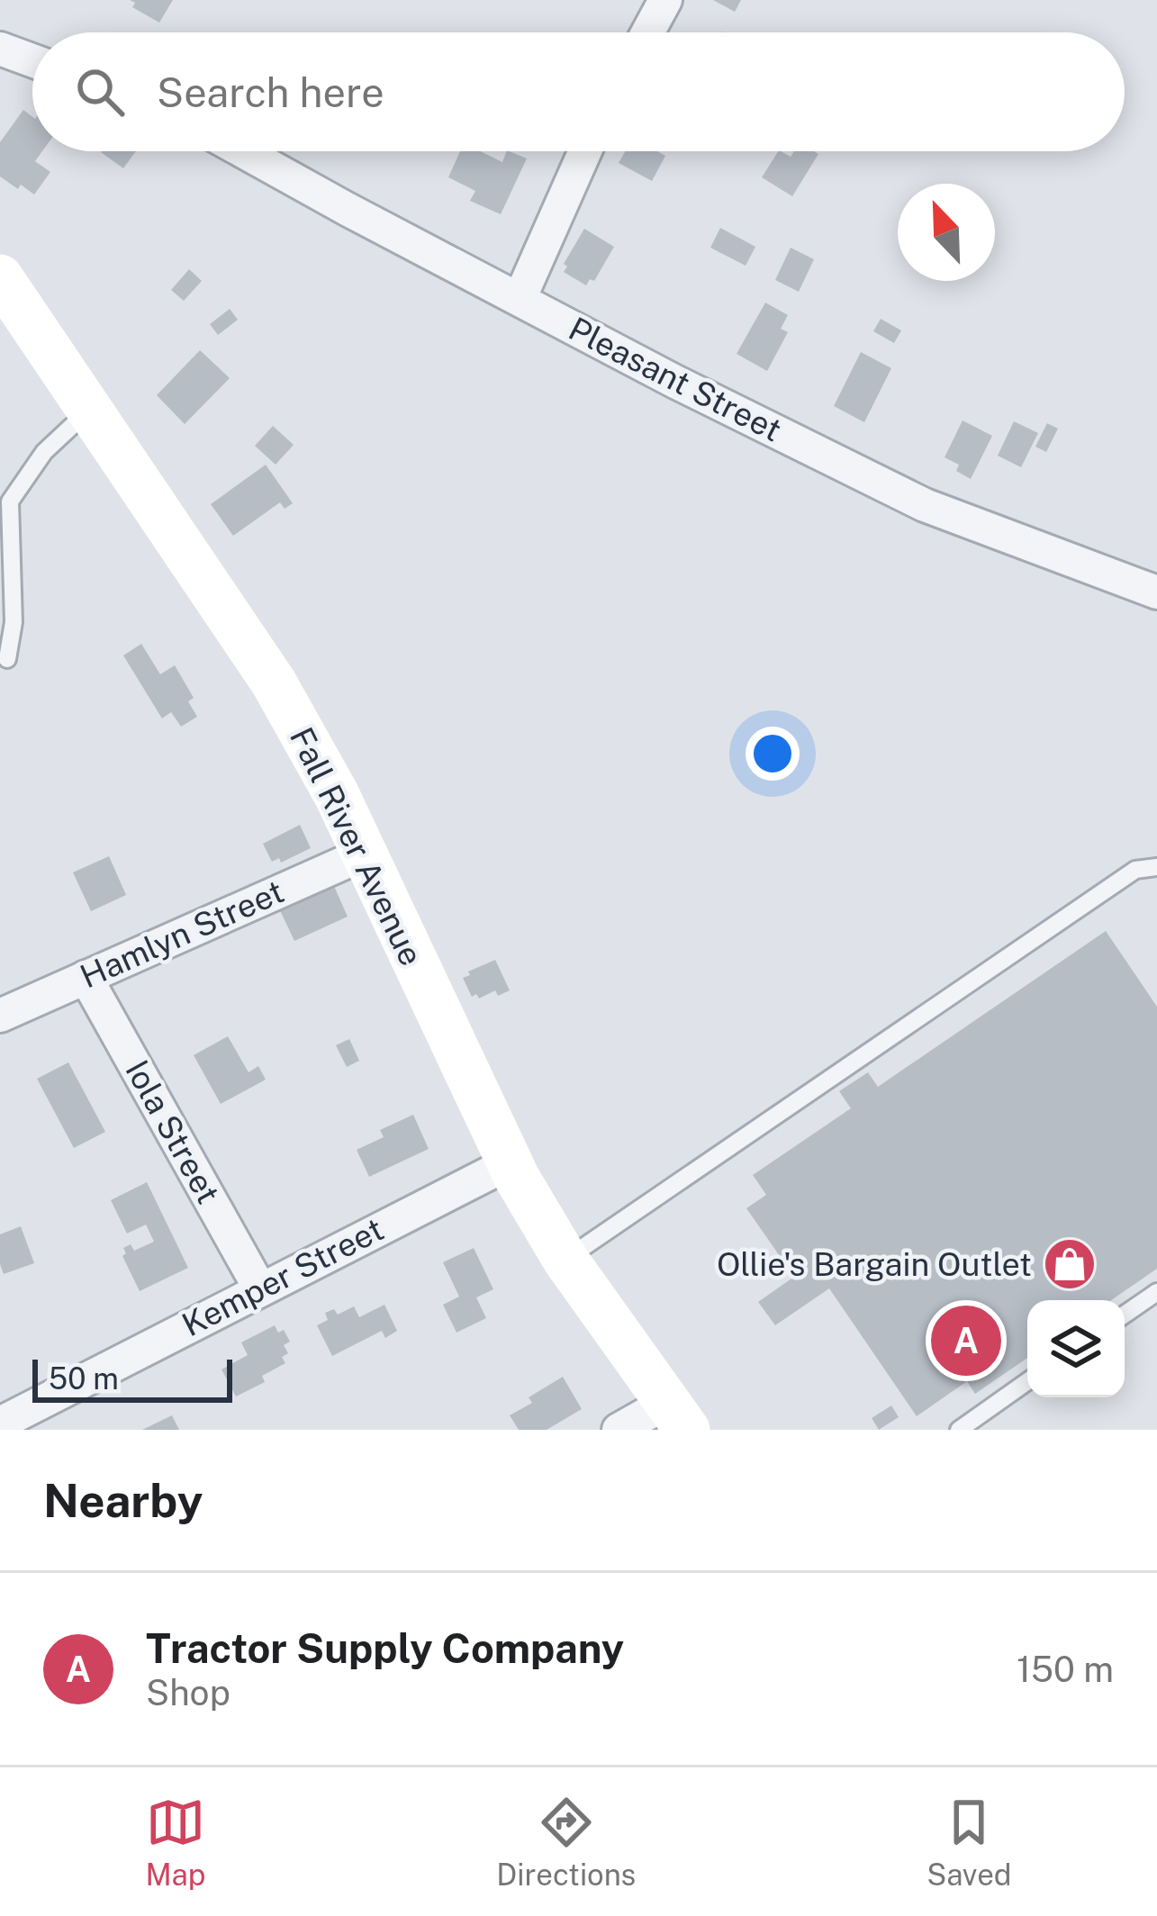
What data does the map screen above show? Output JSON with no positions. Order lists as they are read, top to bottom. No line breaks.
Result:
{"streets":{"main road":["Fall River Avenue"],"street":["Pleasant Street","Hamlyn Street","Iola Street","Kemper Street"]},"crossings":[["Fall River Avenue","Hamlyn Street"],["Fall River Avenue","Kemper Street"],["Hamlyn Street","Iola Street"],["Iola Street","Kemper Street"]],"places":{"shop":["Ollie's Bargain Outlet"]},"scale_bar":"50 m","north":"top left","page":{"search":"Search here","pins":"A","scale":"50 m","heading":"Nearby","list":[{"mark":"A","name":"Tractor Supply Company","note":"Shop","value":"150 m"}],"nav":["Map","Directions","Saved"]}}
